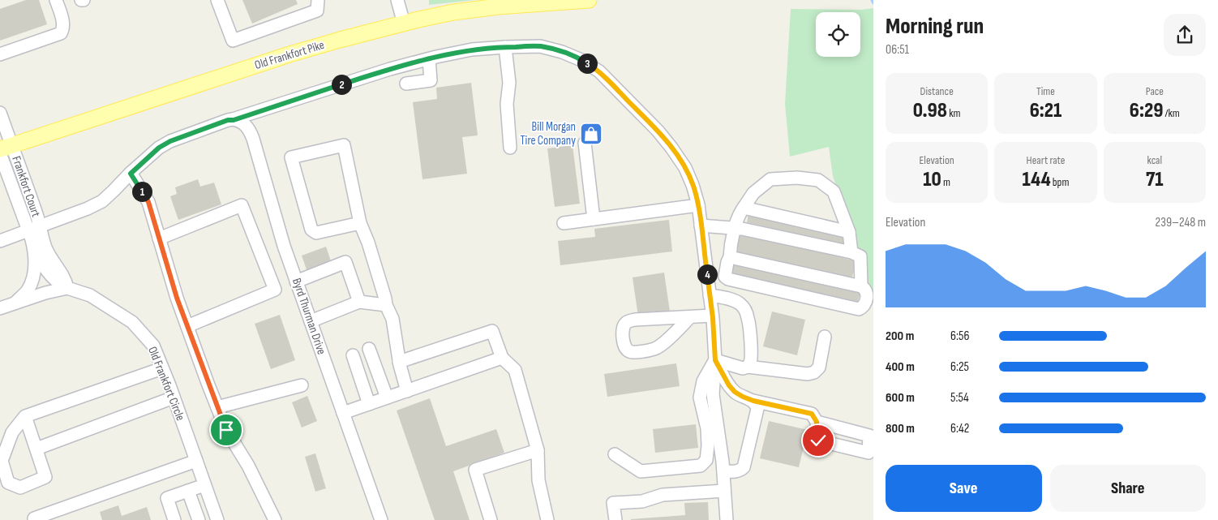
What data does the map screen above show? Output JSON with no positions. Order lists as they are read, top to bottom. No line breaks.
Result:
{"streets":{"main road":["Old Frankfort Pike"],"street":["Frankfort Court","Byrd Thurman Drive","Old Frankfort Circle"]},"crossings":[["Old Frankfort Pike","Frankfort Court"],["Frankfort Court","Byrd Thurman Drive"]],"places":{"shop":["Bill Morgan Tire Company"]},"page":{"heading":["Morning run","06:51"],"pins":["3","2","1","4"],"stats":[["Distance","0.98 km"],["Time","6:21"],["Pace","6:29 /km"],["Elevation","10 m"],["Heart rate","144 bpm"],["kcal","71"]],"chart":["Elevation","239–248 m"],"list":[{"name":"200 m","note":"6:56"},{"name":"400 m","note":"6:25"},{"name":"600 m","note":"5:54"},{"name":"800 m","note":"6:42"}],"buttons":["Save","Share"]}}
